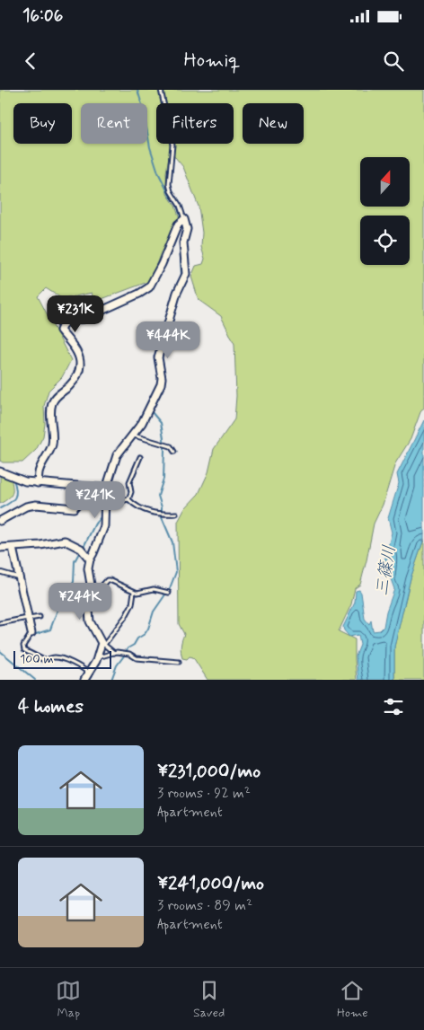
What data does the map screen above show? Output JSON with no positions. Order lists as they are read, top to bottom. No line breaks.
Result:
{"water":["三篠川"],"scale_bar":"100 m","north":"top","page":{"status":"16:06","header":"Homiq","chip":["Buy","Rent","Filters","New"],"price":["¥231K","¥444K","¥241K","¥244K"],"scale":"100 m","heading":"4 homes","list":[{"name":"¥231,000/mo","note":"3 rooms · 92 m² · Apartment"},{"name":"¥241,000/mo","note":"3 rooms · 89 m² · Apartment"}],"tabs":["Map","Saved","Home"]}}
